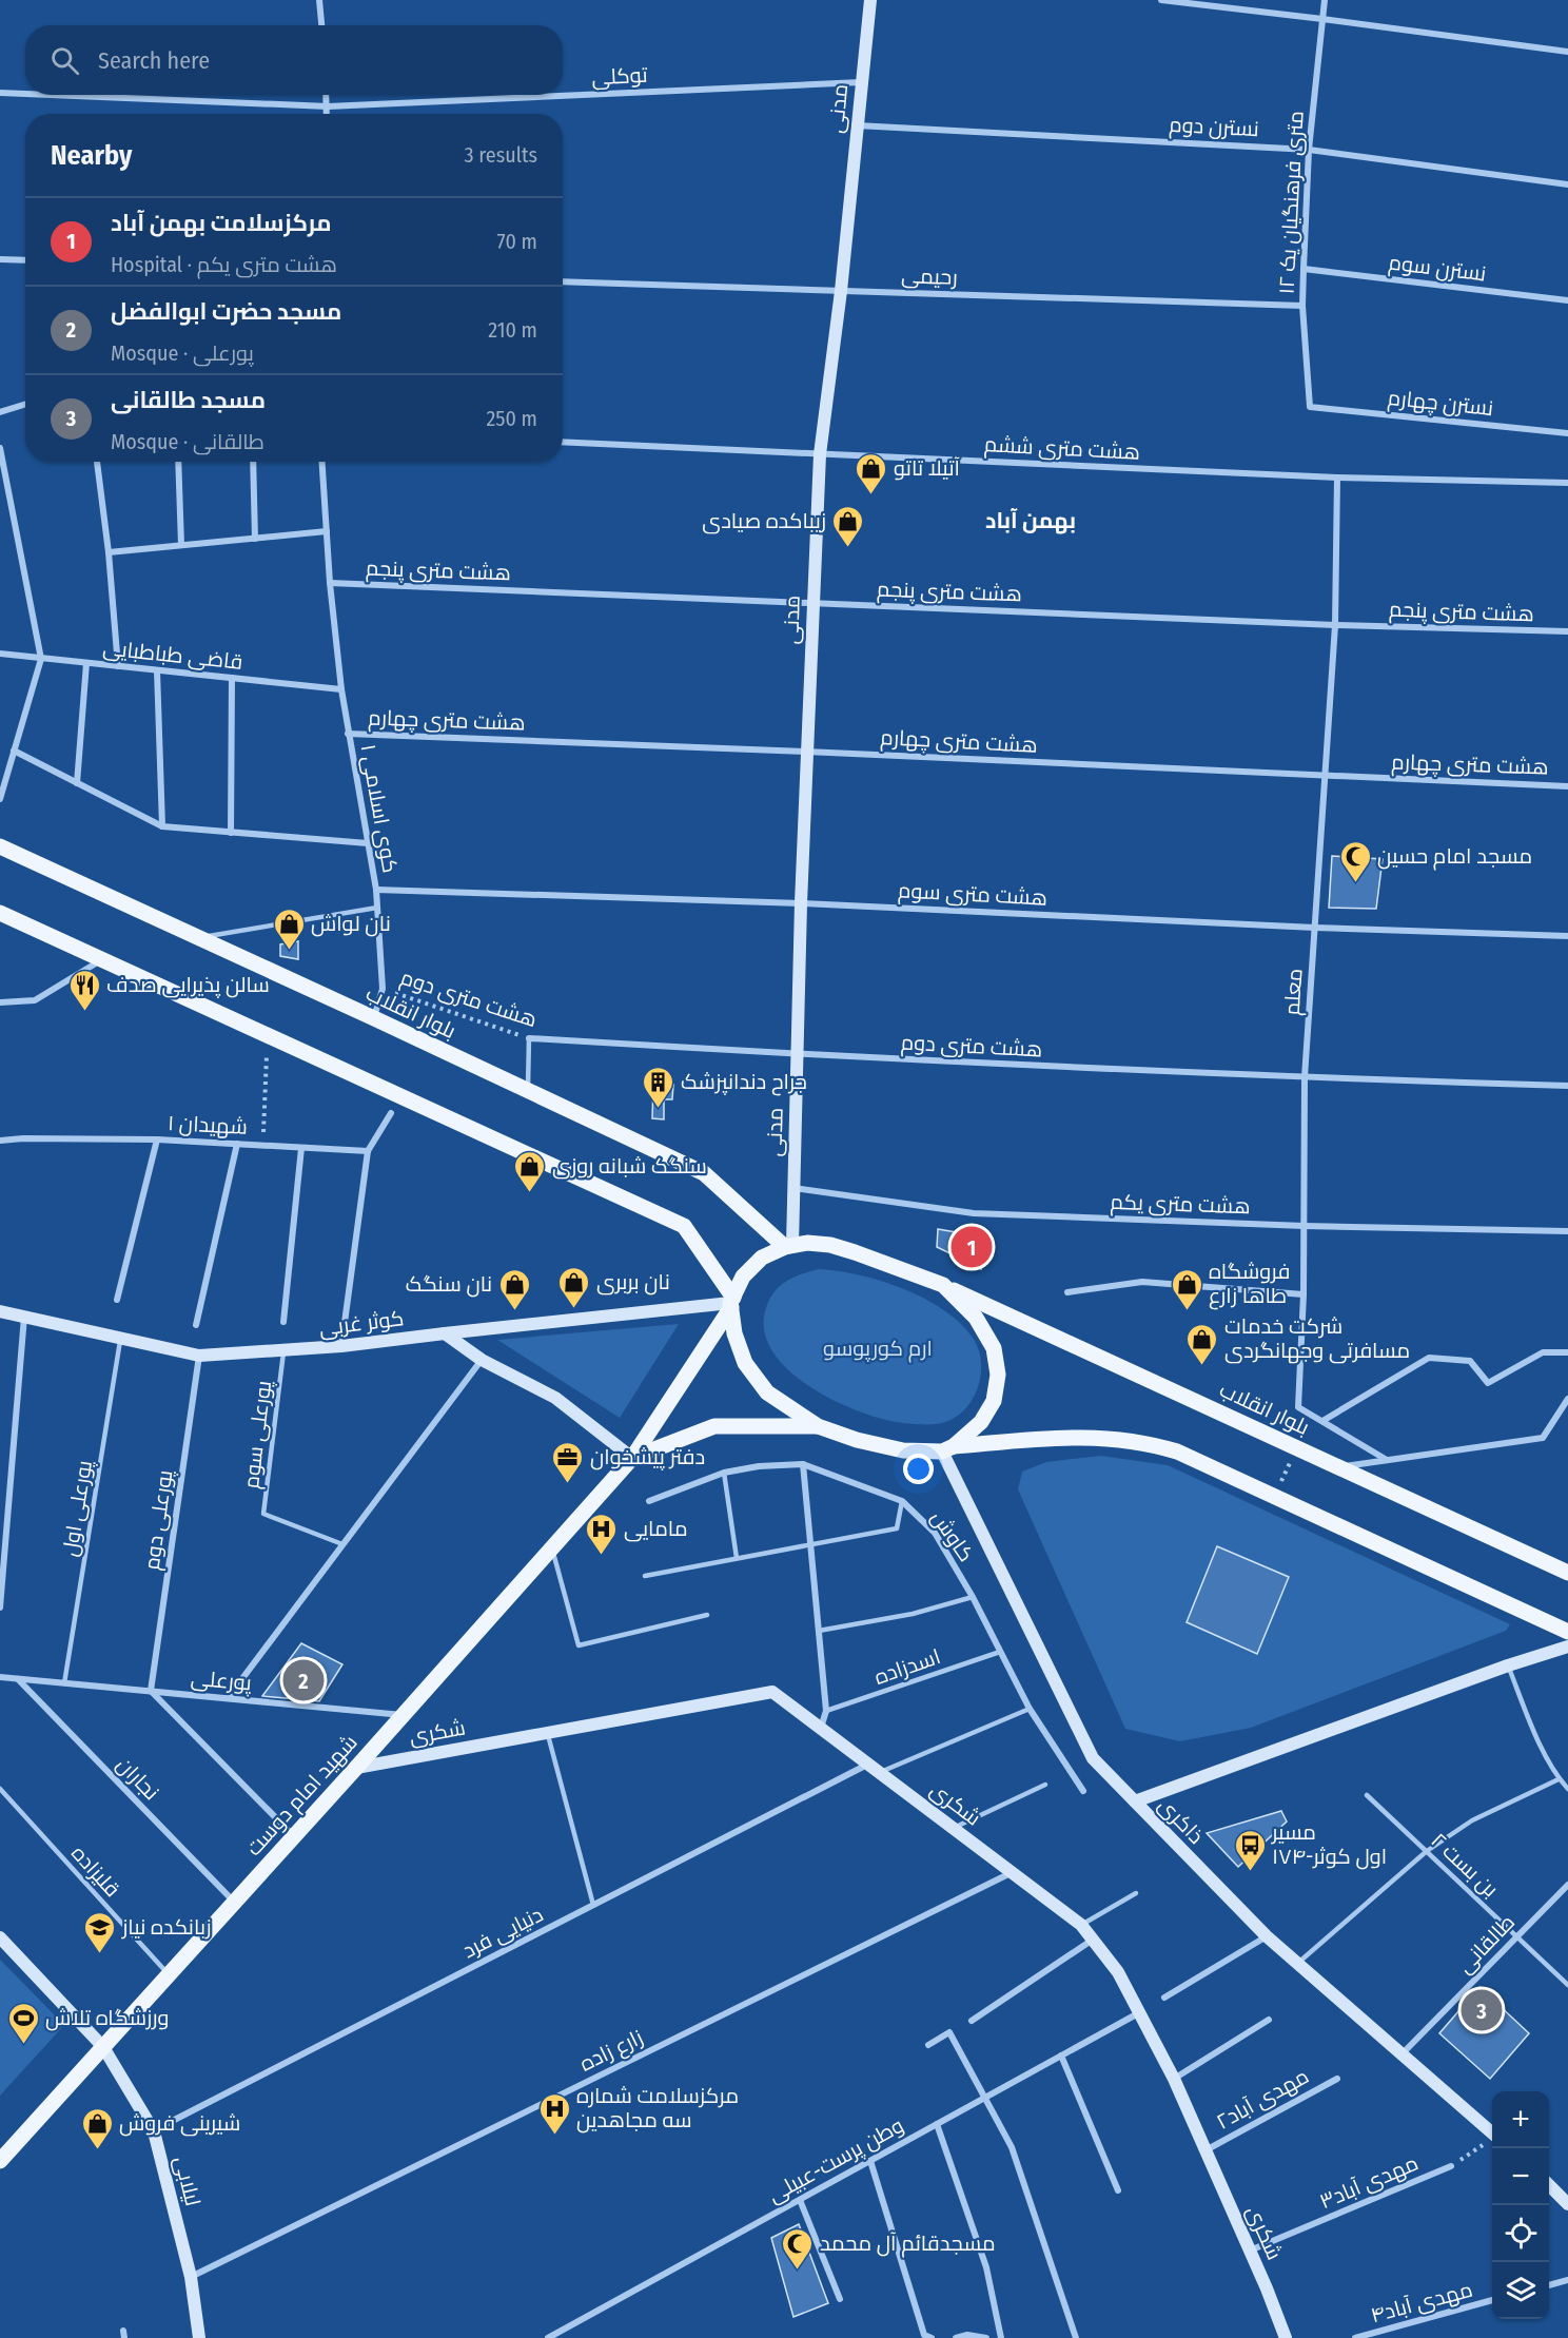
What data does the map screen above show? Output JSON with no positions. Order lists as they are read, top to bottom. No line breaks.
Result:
{"streets":{"main road":["مدنی","بلوار انقلاب","کوثر غربی","شکری","شهید امام دوست","ذاکری","لیلابی"],"street":["توکلی","نسترن دوم","۱۲ متری فرهنگیان یک","نسترن سوم","رحیمی","نسترن چهارم","هشت متری ششم","هشت متری پنجم","قاضی طباطبایی","هشت متری چهارم","کوی اسلامی ۱","هشت متری سوم","معلم","هشت متری دوم","شهیدان ۱","هشت متری یکم","پورعلی دوم","کاوش","پورعلی","نجاران","دنیایی فرد","طالقانی","زارع زاده","مهدی آباد۲","وطن پرست-عبیلی","مهدی آباد۳","مهدی آباد۴"],"lane":["پورعلی سوم","پورعلی اول","اسدزاده","بن بست ۲","قلیزاده"]},"crossings":[["توکلی","مدنی"],["مدنی","نسترن دوم"],["مدنی","رحیمی"],["مدنی","هشت متری ششم"],["مدنی","هشت متری پنجم"],["مدنی","هشت متری چهارم"],["مدنی","هشت متری سوم"],["مدنی","هشت متری دوم"],["مدنی","بلوار انقلاب"],["مدنی","هشت متری یکم"],["مدنی","شهید امام دوست"],["نسترن دوم","۱۲ متری فرهنگیان یک"],["۱۲ متری فرهنگیان یک","نسترن سوم"],["۱۲ متری فرهنگیان یک","رحیمی"],["۱۲ متری فرهنگیان یک","نسترن چهارم"],["هشت متری ششم","معلم"],["هشت متری پنجم","کوی اسلامی ۱"],["هشت متری پنجم","معلم"],["قاضی طباطبایی","کوی اسلامی ۱"],["هشت متری چهارم","کوی اسلامی ۱"],["هشت متری چهارم","معلم"],["کوی اسلامی ۱","هشت متری سوم"],["کوی اسلامی ۱","هشت متری دوم"],["کوی اسلامی ۱","بلوار انقلاب"],["هشت متری سوم","معلم"],["معلم","هشت متری دوم"],["معلم","هشت متری یکم"],["بلوار انقلاب","شهید امام دوست"],["کوثر غربی","پورعلی سوم"],["کوثر غربی","پورعلی اول"],["کوثر غربی","پورعلی دوم"],["کوثر غربی","شهید امام دوست"],["پورعلی اول","پورعلی"],["پورعلی دوم","پورعلی"],["کاوش","اسدزاده"],["پورعلی","نجاران"],["پورعلی","شهید امام دوست"],["شکری","شهید امام دوست"],["شکری","دنیایی فرد"],["شکری","زارع زاده"],["شکری","مهدی آباد۲"],["شکری","وطن پرست-عبیلی"],["شکری","مهدی آباد۳"],["نجاران","شهید امام دوست"],["شهید امام دوست","قلیزاده"],["شهید امام دوست","لیلابی"],["ذاکری","طالقانی"],["بن بست ۲","طالقانی"],["دنیایی فرد","لیلابی"],["زارع زاده","لیلابی"]],"districts":["بهمن آباد"],"parks":["ارم کورپوسو"],"places":{"shop":["آتیلا تاتو","زیباکده صیادی","نان لواش","سنگک شبانه روزی","نان بربری","نان سنگک","فروشگاه طاها زارع","شرکت خدمات مسافرتی وجهانگردی","شیرینی فروش"],"mosque":["مسجد امام حسین","مسجدقائم آل محمد"],"restaurant":["سالن پذیرایی صدف"],"building":["جراح دندانپزشک"],"office":["دفتر پیشخوان"],"hospital":["مامایی","مرکزسلامت شماره سه مجاهدین"],"bus stop":["مسیر ۱۷۴-اول کوثر"],"school or university":["زبانکده نیاز"],"sports":["ورزشگاه تلاش"]},"page":{"search":"Search here","heading":["Nearby","3 results"],"list":[{"mark":"1","name":"مرکزسلامت بهمن آباد","note":"Hospital · هشت متری یکم","value":"70 m"},{"mark":"2","name":"مسجد حضرت ابوالفضل","note":"Mosque · پورعلی","value":"210 m"},{"mark":"3","name":"مسجد طالقانی","note":"Mosque · طالقانی","value":"250 m"}],"pins":["1","2","3"],"map_buttons":["+","−"]}}
